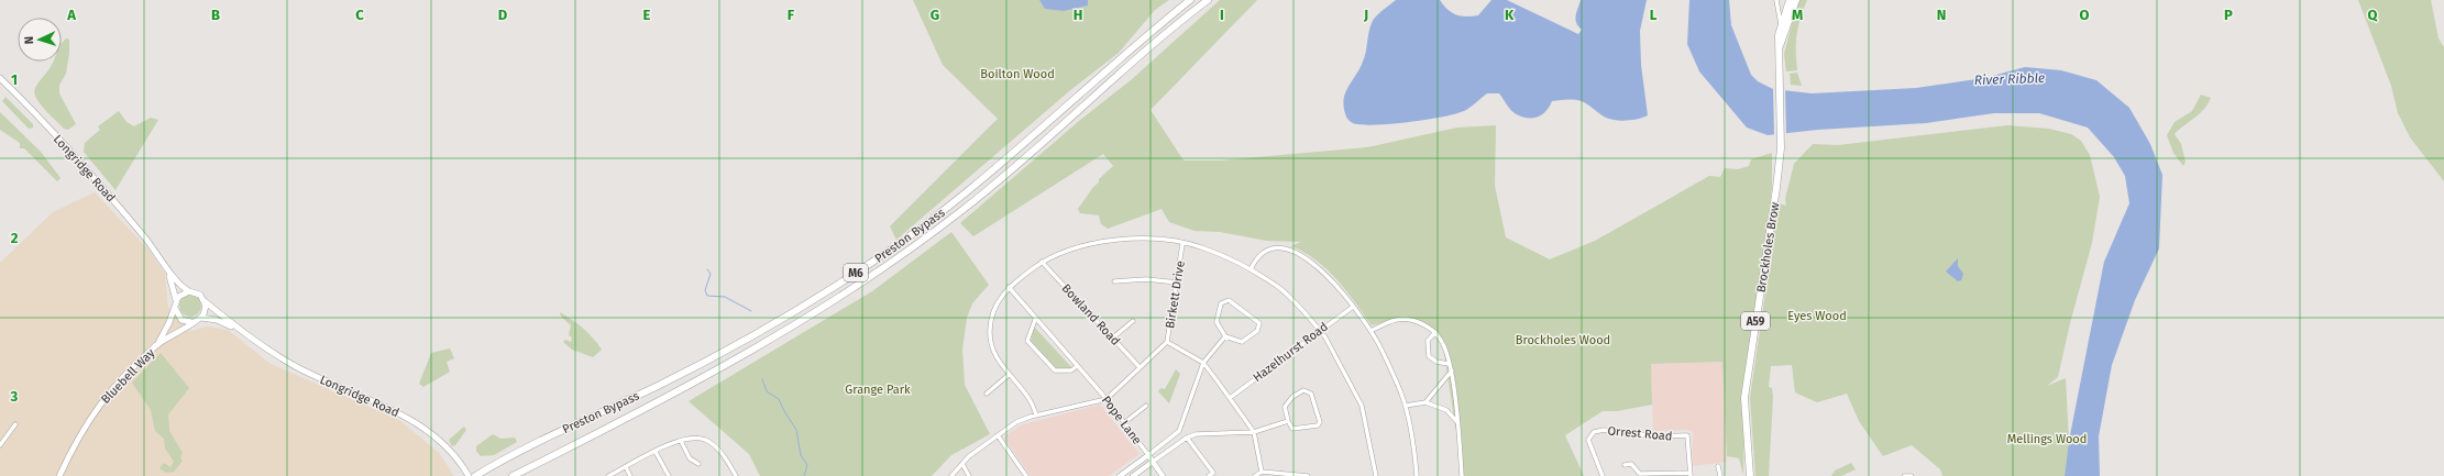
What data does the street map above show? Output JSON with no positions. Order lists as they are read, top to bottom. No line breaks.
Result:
{"streets":{"highway":["Preston Bypass","Brockholes Brow","M6","A59"],"main road":["Longridge Road","Bluebell Way"],"street":["Birkett Drive","Bowland Road","Hazelhurst Road","Pope Lane","Orrest Road"]},"crossings":[["Brockholes Brow","A59"],["Birkett Drive","Bowland Road"],["Birkett Drive","Pope Lane"]],"water":["River Ribble"],"parks":["Boilton Wood","Eyes Wood","Brockholes Wood","Grange Park","Mellings Wood"],"north":"left","grid":{"columns":["A","B","C","D","E","F","G","H","I","J","K","L","M","N","O","P","Q"],"rows":["1","2","3"]}}
